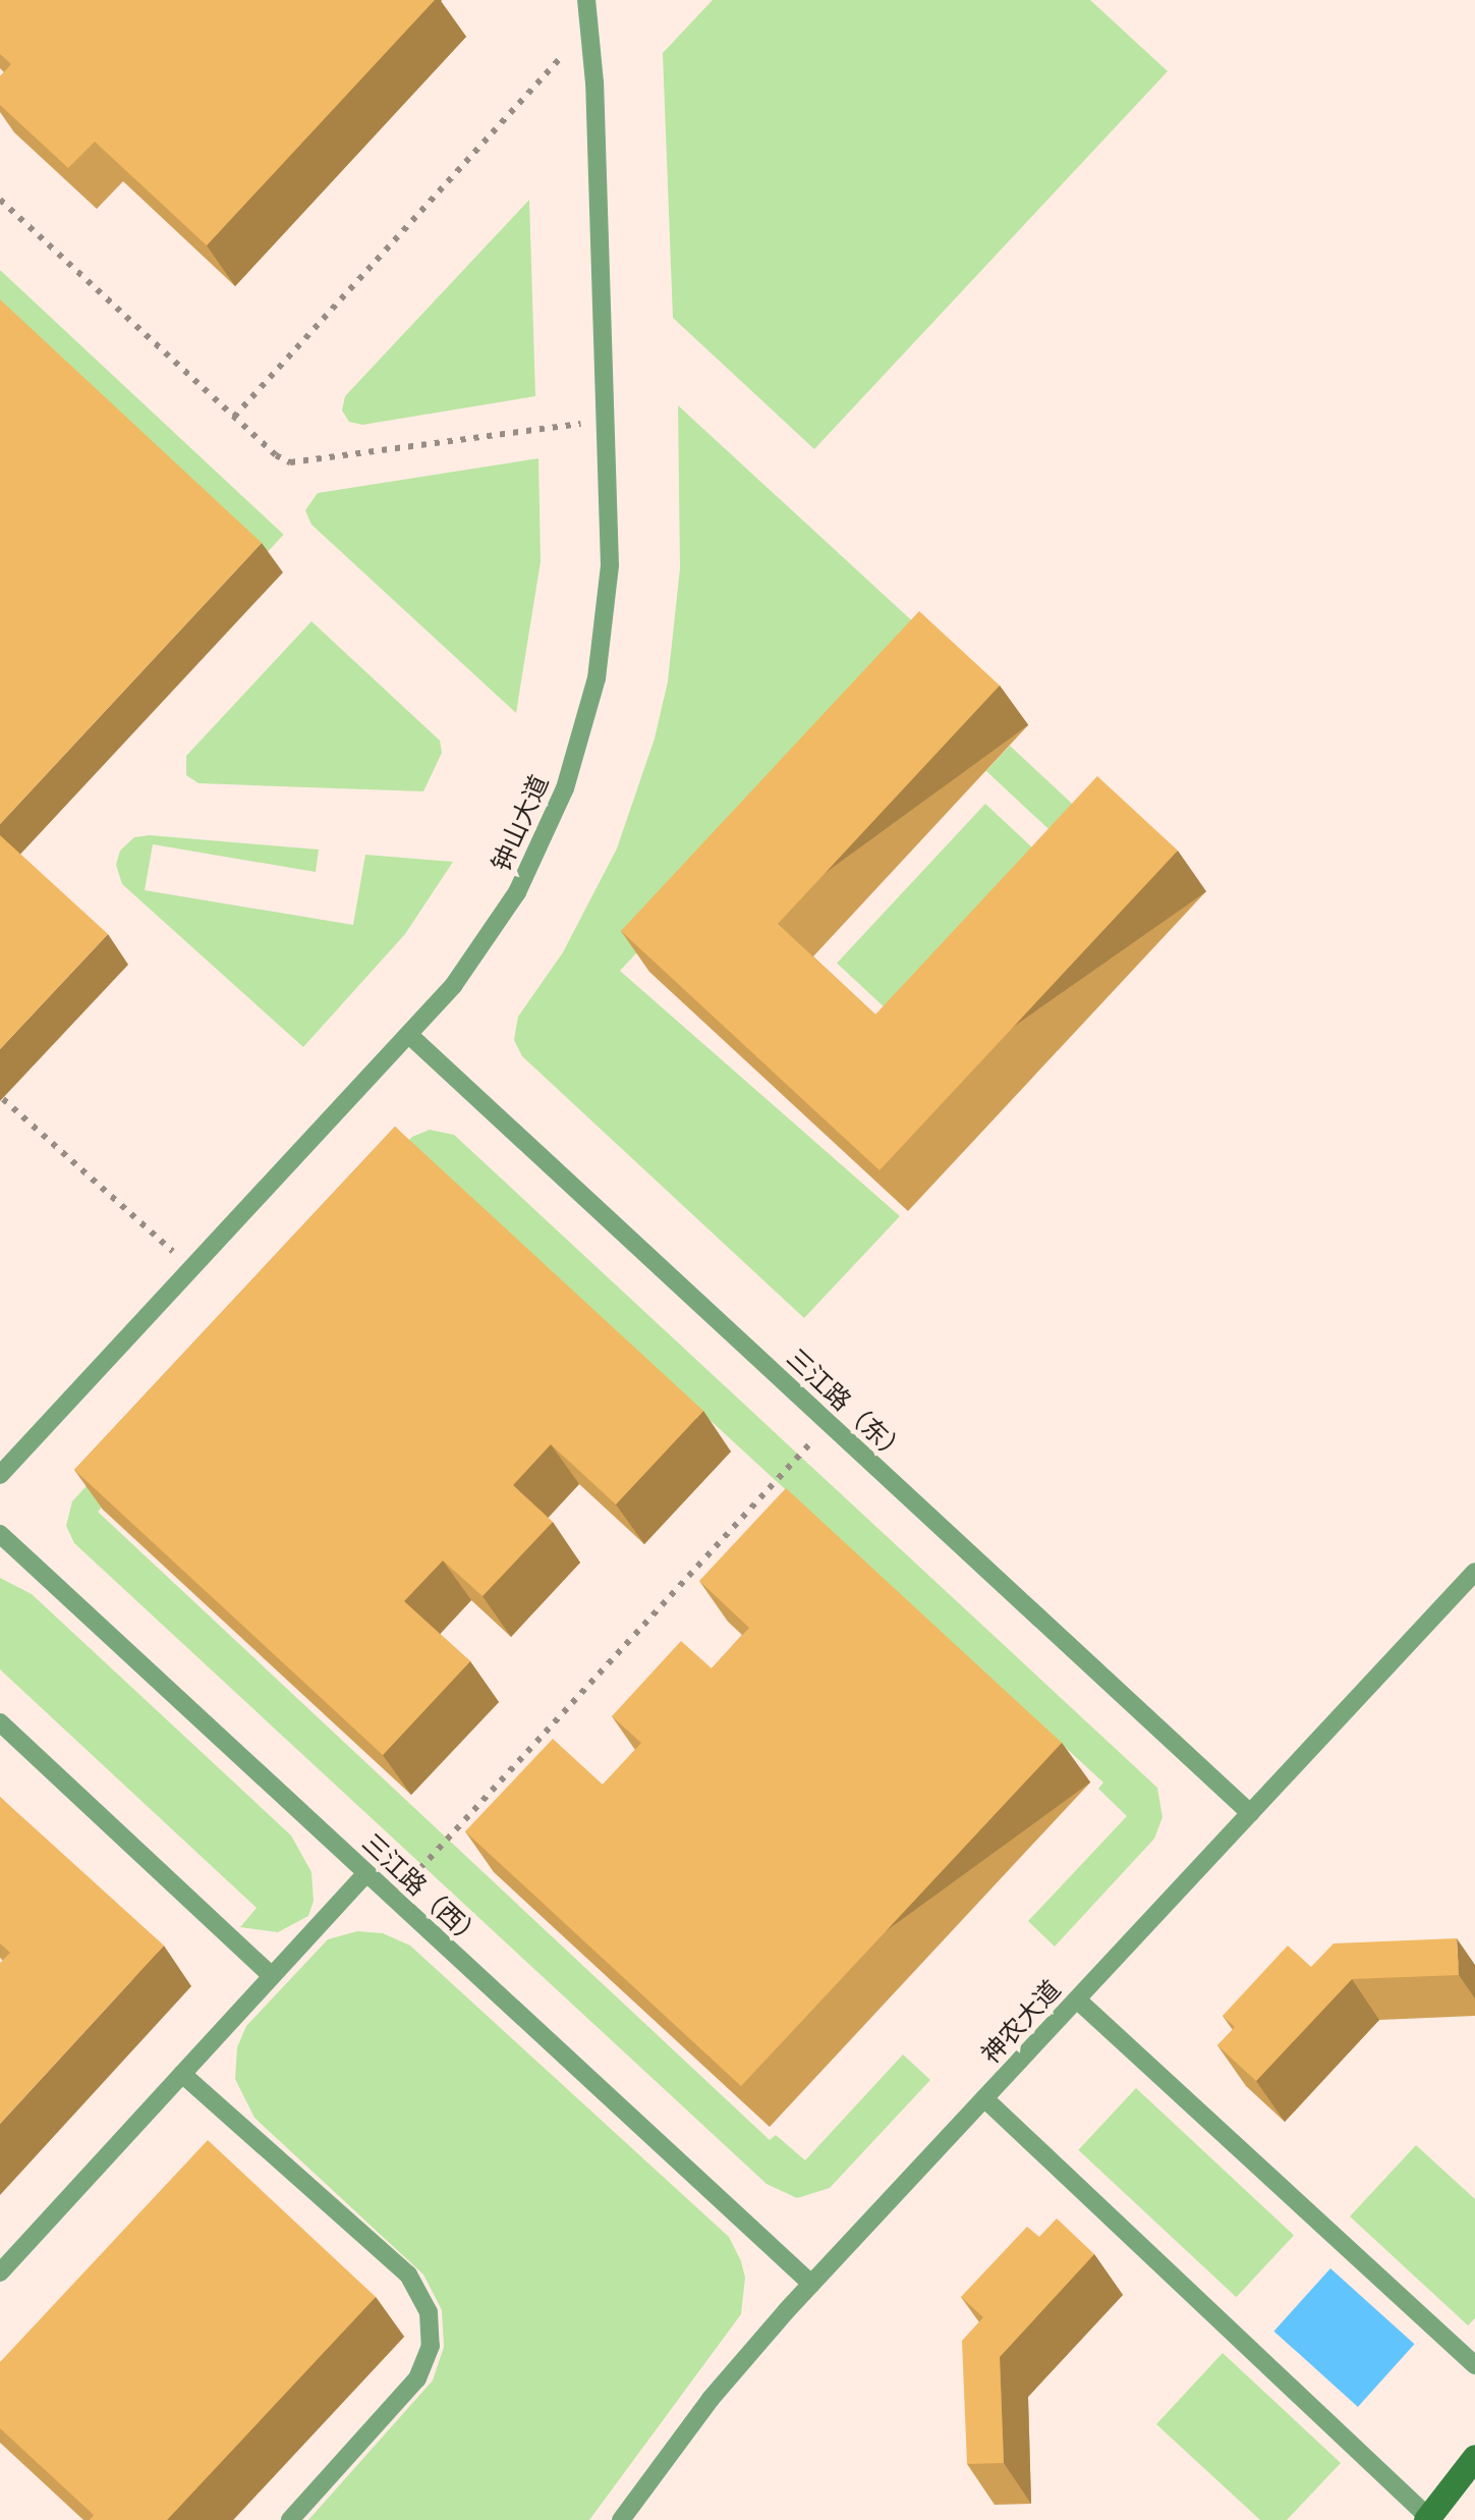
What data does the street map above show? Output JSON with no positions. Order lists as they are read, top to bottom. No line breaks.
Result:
{"streets":{"lane":["钟山大道","三江路（东）","三江路（西）","神农大道"]},"crossings":[["钟山大道","三江路（东）"],["三江路（东）","神农大道"],["三江路（西）","神农大道"]]}
